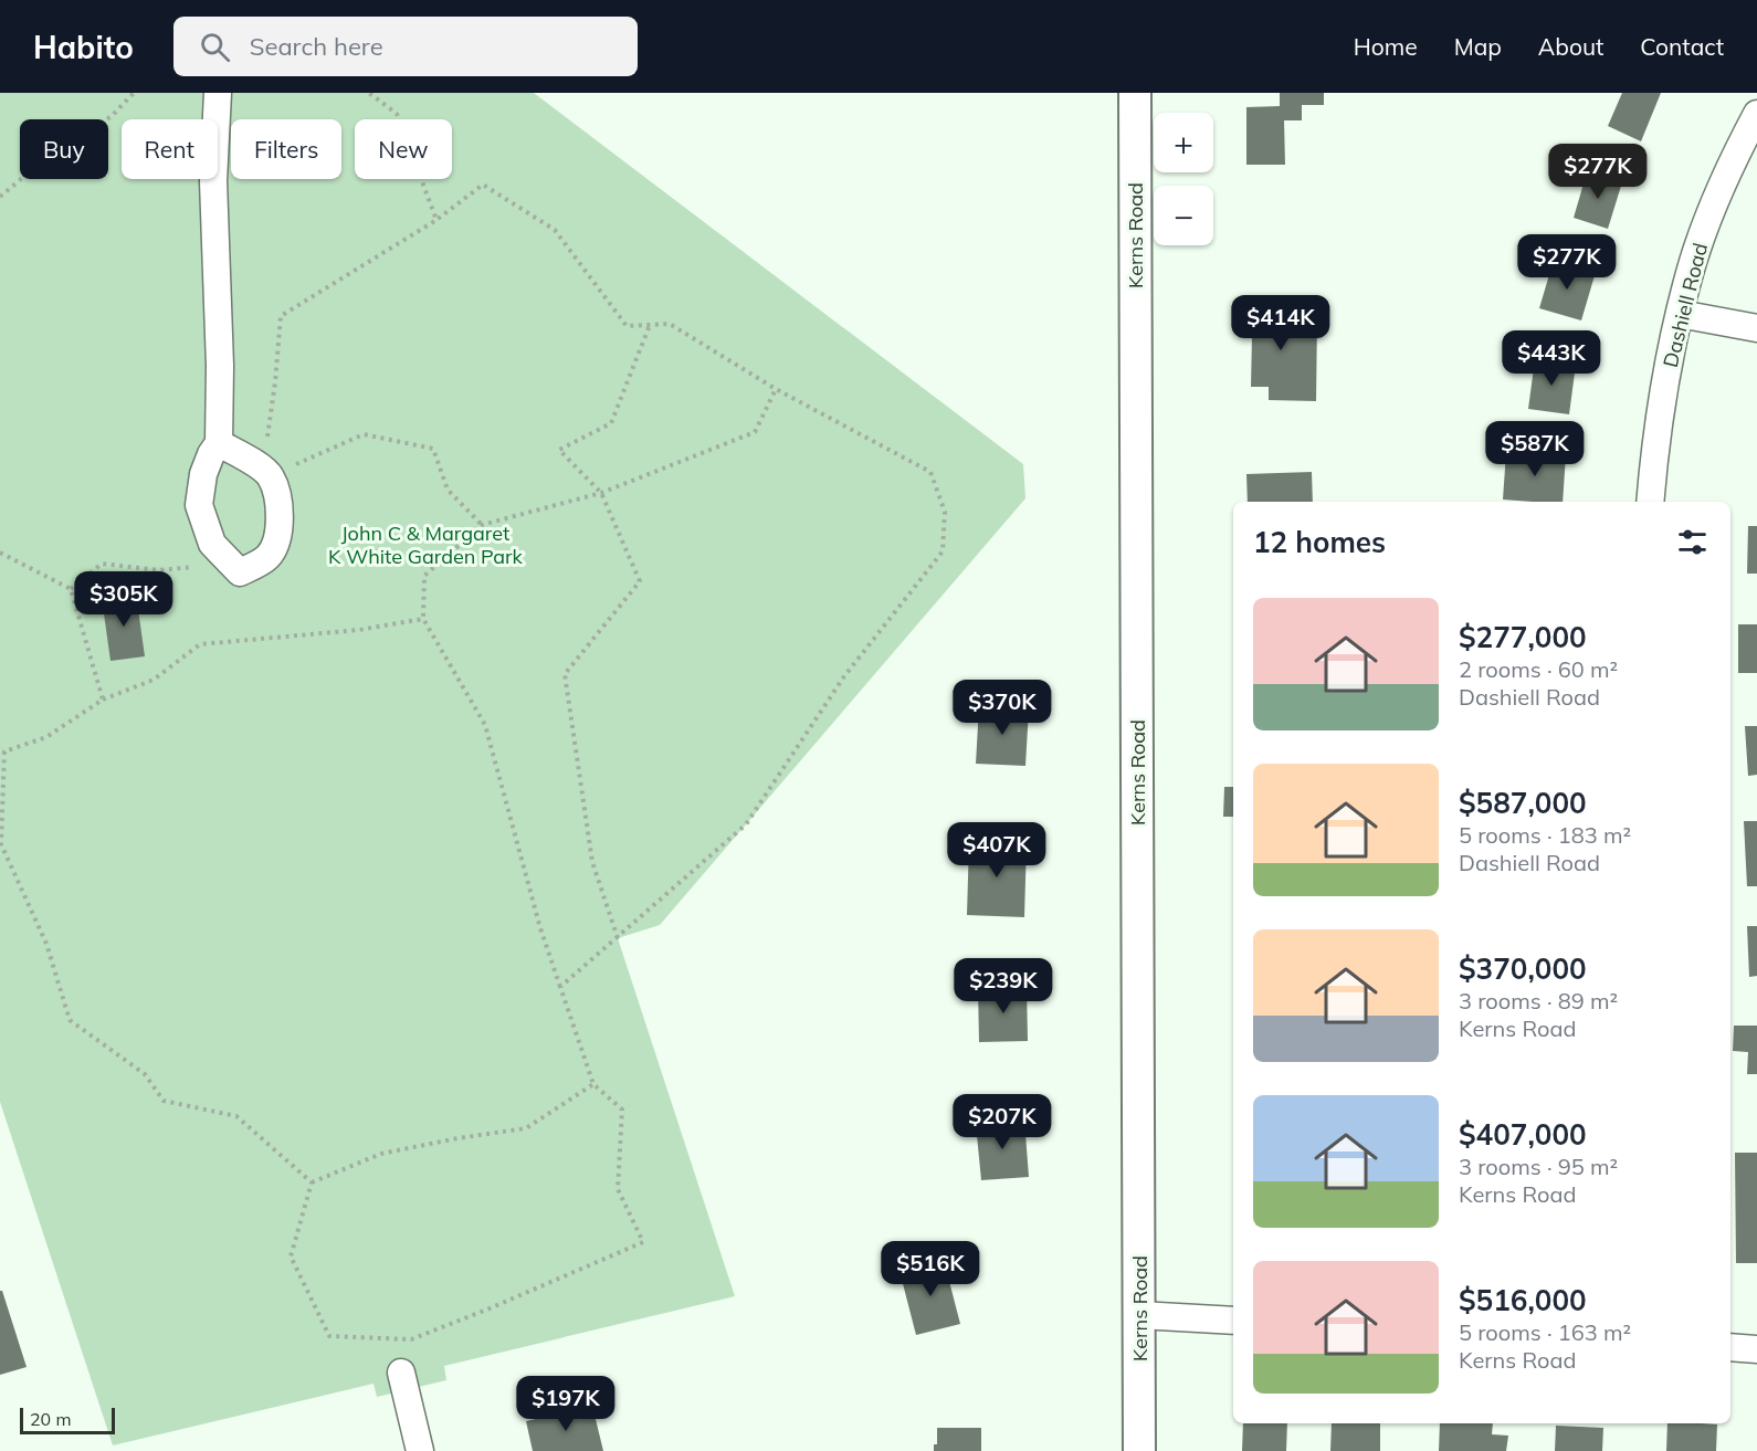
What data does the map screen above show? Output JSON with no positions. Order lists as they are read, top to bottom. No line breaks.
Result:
{"streets":{"street":["Kerns Road","Dashiell Road"]},"parks":["John C & Margaret K White Garden Park"],"scale_bar":"20 m","page":{"header":"Habito","search":"Search here","nav":["Home","Map","About","Contact"],"map_buttons":["+","−"],"chip":["Buy","Rent","Filters","New"],"price":["$277K","$277K","$414K","$443K","$587K","$305K","$370K","$407K","$239K","$207K","$516K","$197K"],"heading":"12 homes","list":[{"name":"$277,000","note":"2 rooms · 60 m² · Dashiell Road"},{"name":"$587,000","note":"5 rooms · 183 m² · Dashiell Road"},{"name":"$370,000","note":"3 rooms · 89 m² · Kerns Road"},{"name":"$407,000","note":"3 rooms · 95 m² · Kerns Road"},{"name":"$516,000","note":"5 rooms · 163 m² · Kerns Road"}],"scale":"20 m"}}
